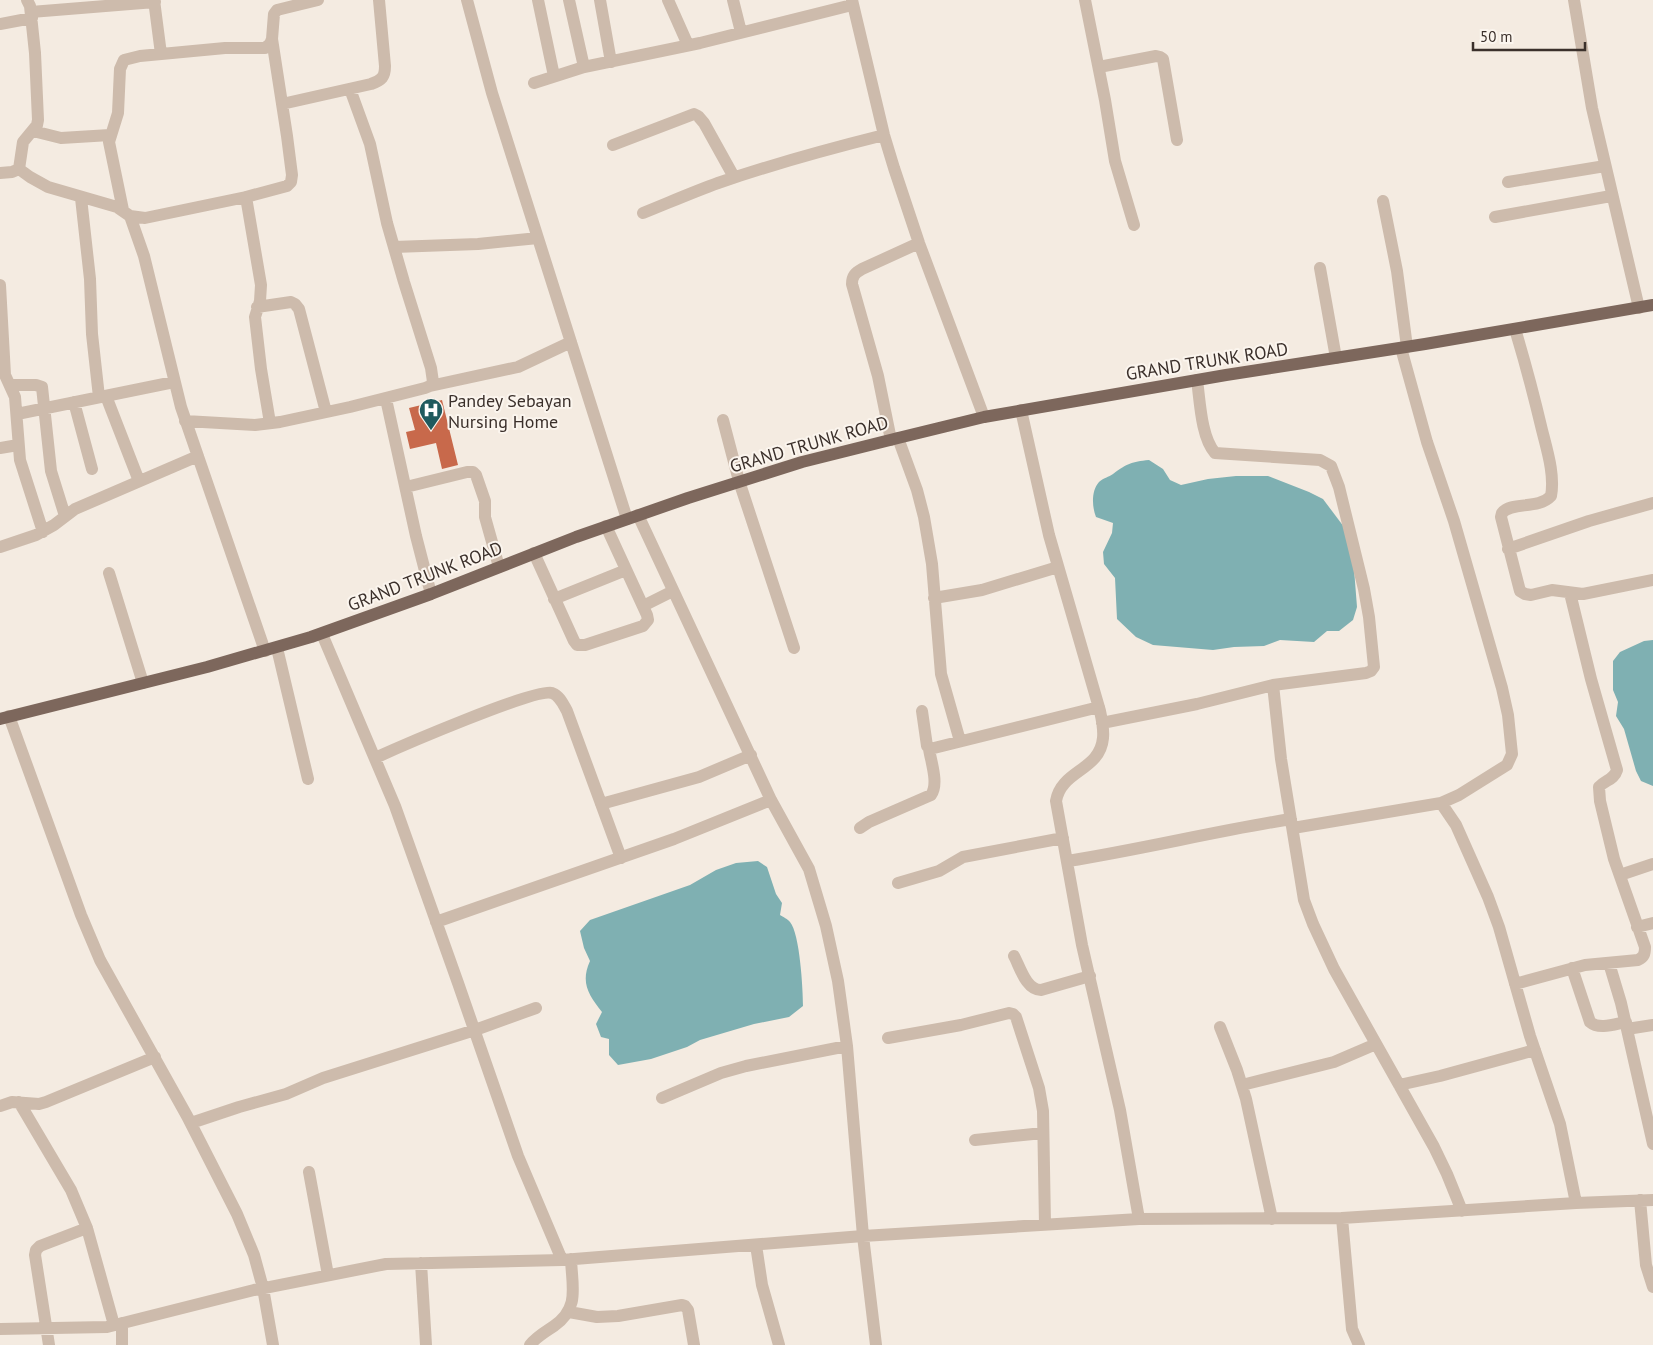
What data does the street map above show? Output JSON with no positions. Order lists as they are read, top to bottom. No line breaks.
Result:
{"streets":{"main road":["GRAND TRUNK ROAD"]},"places":{"hospital":["Pandey Sebayan Nursing Home"]},"scale_bar":"50 m"}
